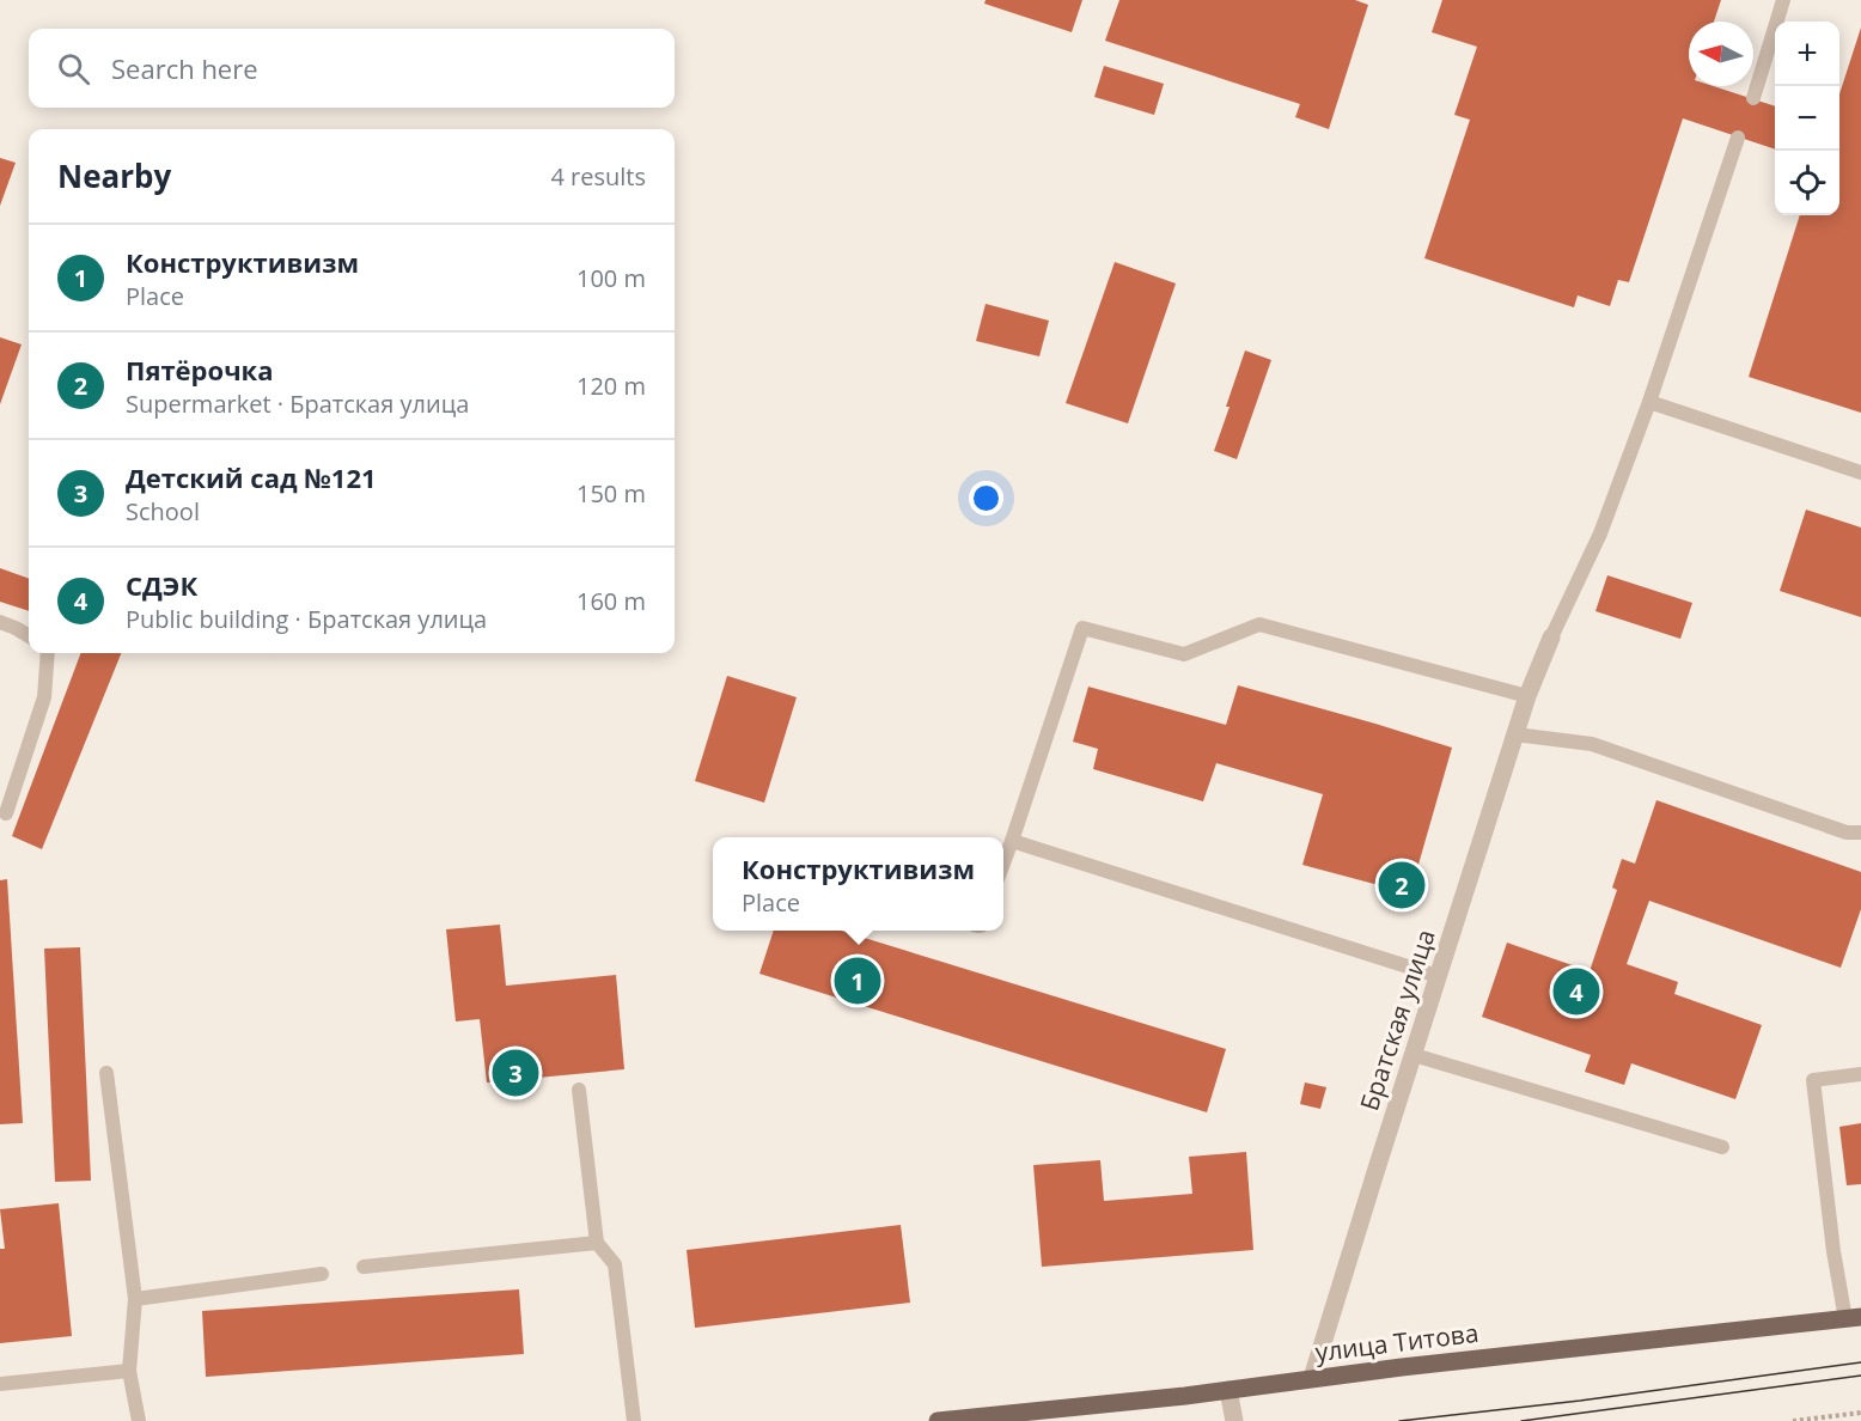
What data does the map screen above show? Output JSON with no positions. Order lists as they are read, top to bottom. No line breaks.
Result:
{"streets":{"main road":["улица Титова"],"street":["Братская улица"]},"crossings":[["Братская улица","улица Титова"]],"north":"left","page":{"map_buttons":["+","−"],"search":"Search here","heading":["Nearby","4 results"],"list":[{"mark":"1","name":"Конструктивизм","note":"Place","value":"100 m"},{"mark":"2","name":"Пятёрочка","note":"Supermarket · Братская улица","value":"120 m"},{"mark":"3","name":"Детский сад №121","note":"School","value":"150 m"},{"mark":"4","name":"СДЭК","note":"Public building · Братская улица","value":"160 m"}],"popup":["Конструктивизм","Place"],"pins":["2","1","4","3"]}}
